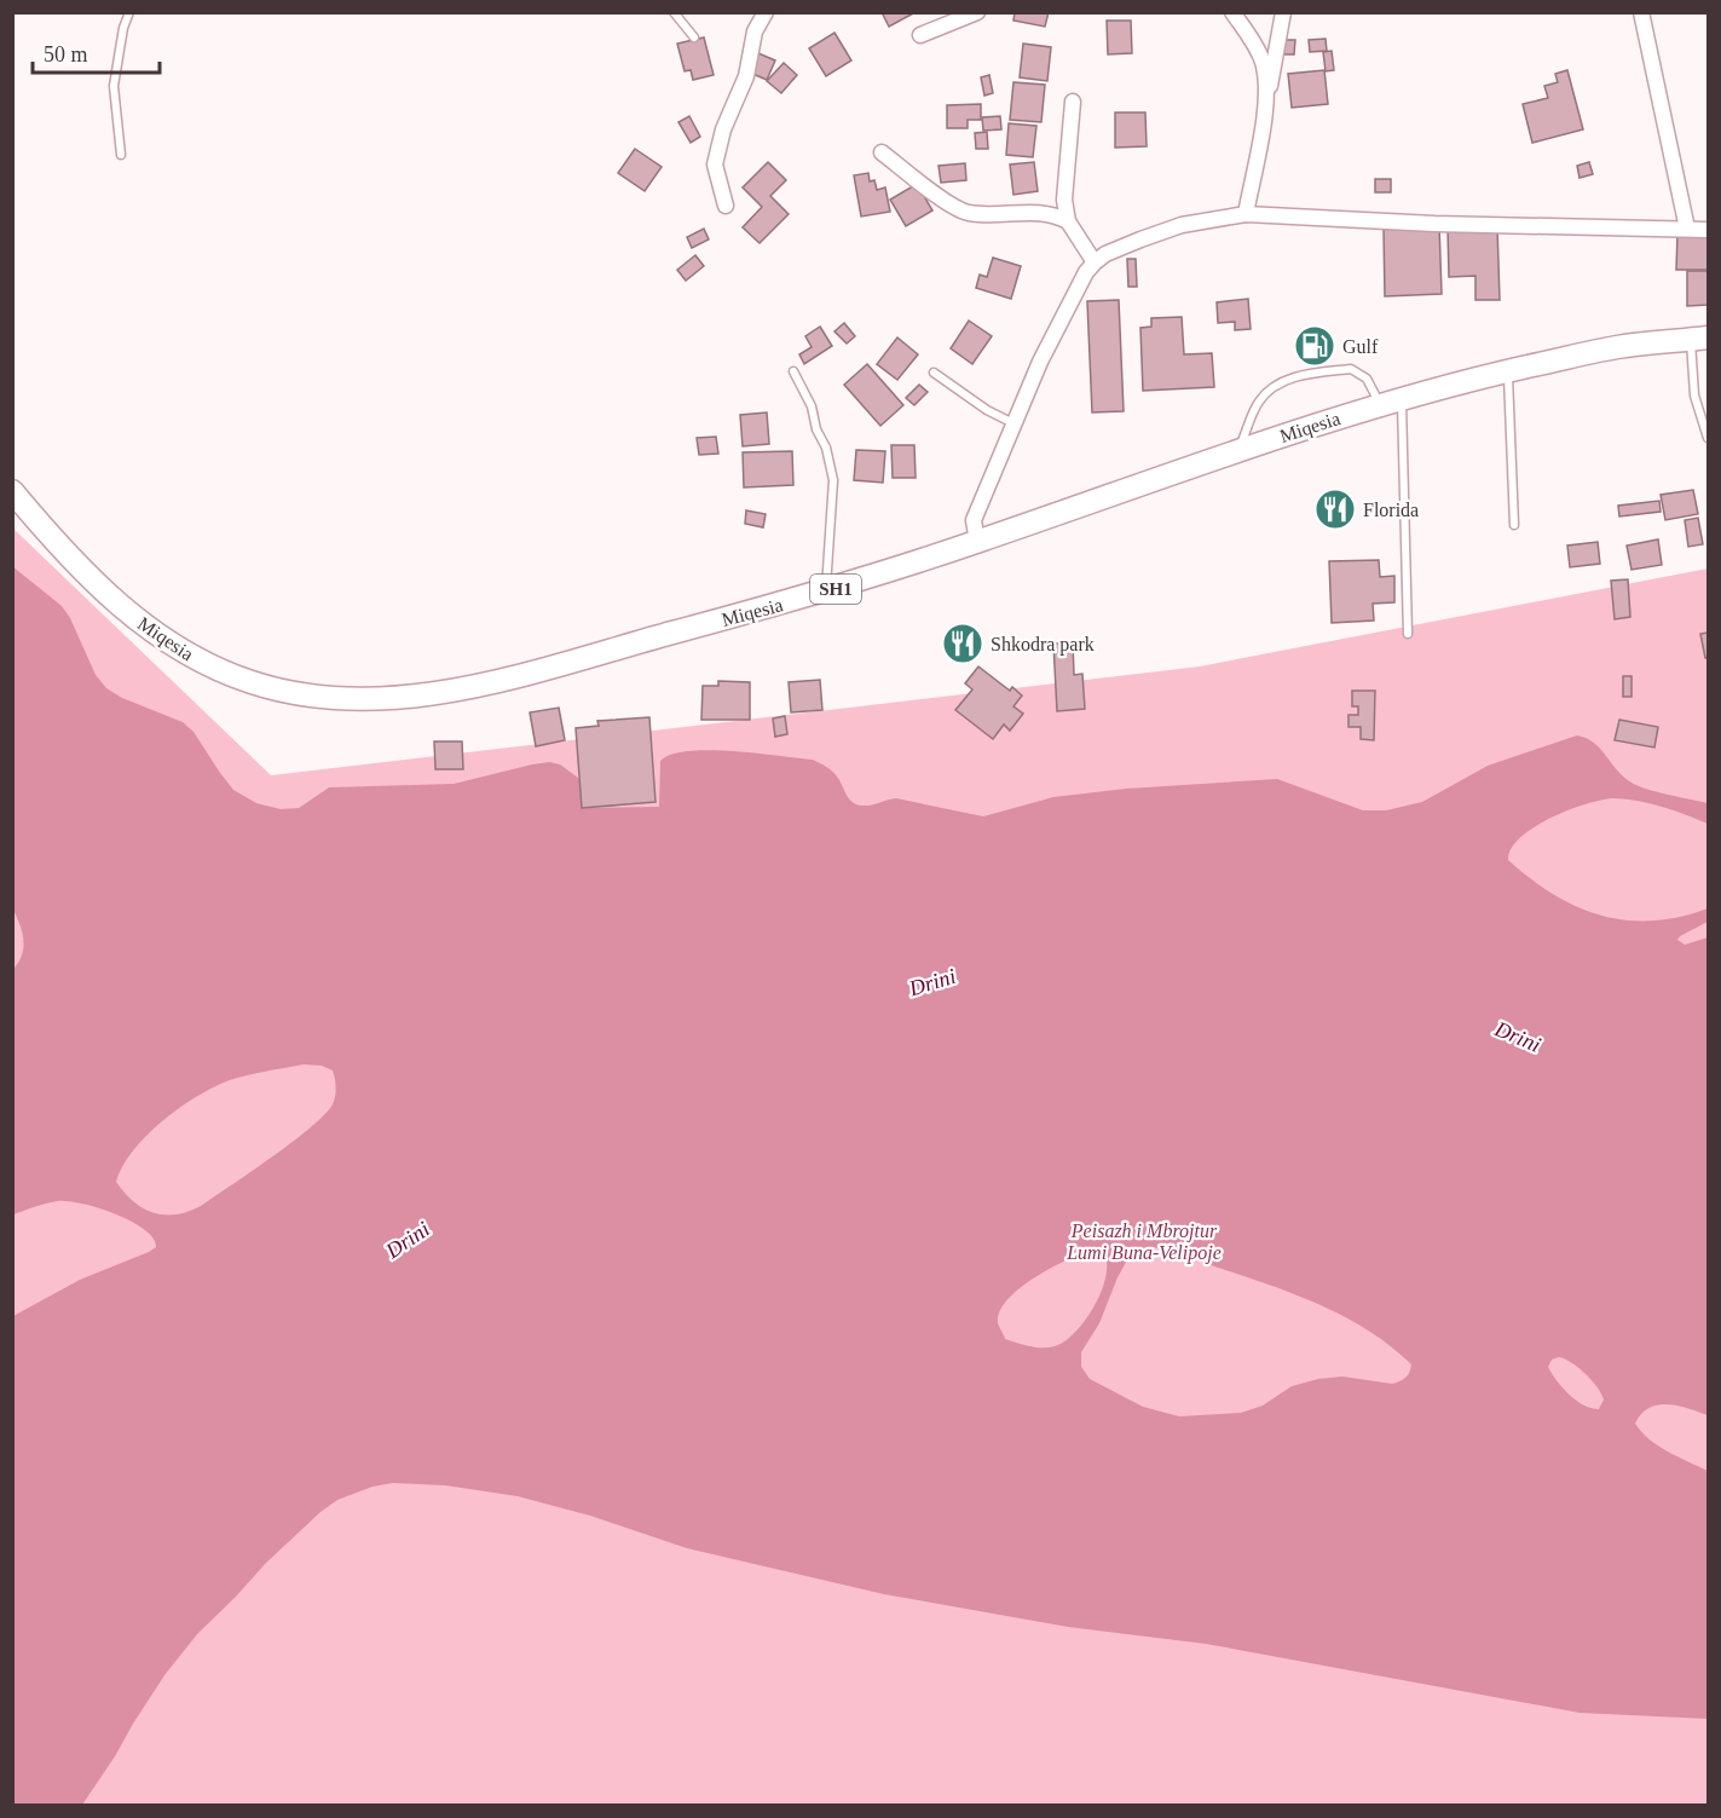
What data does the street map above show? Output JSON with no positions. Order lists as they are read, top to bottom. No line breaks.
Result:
{"streets":{"main road":["Miqesia","SH1"]},"water":["Drini"],"parks":["Peisazh i Mbrojtur Lumi Buna-Velipoje"],"places":{"fuel station":["Gulf"],"restaurant":["Florida","Shkodra park"]},"scale_bar":"50 m"}
